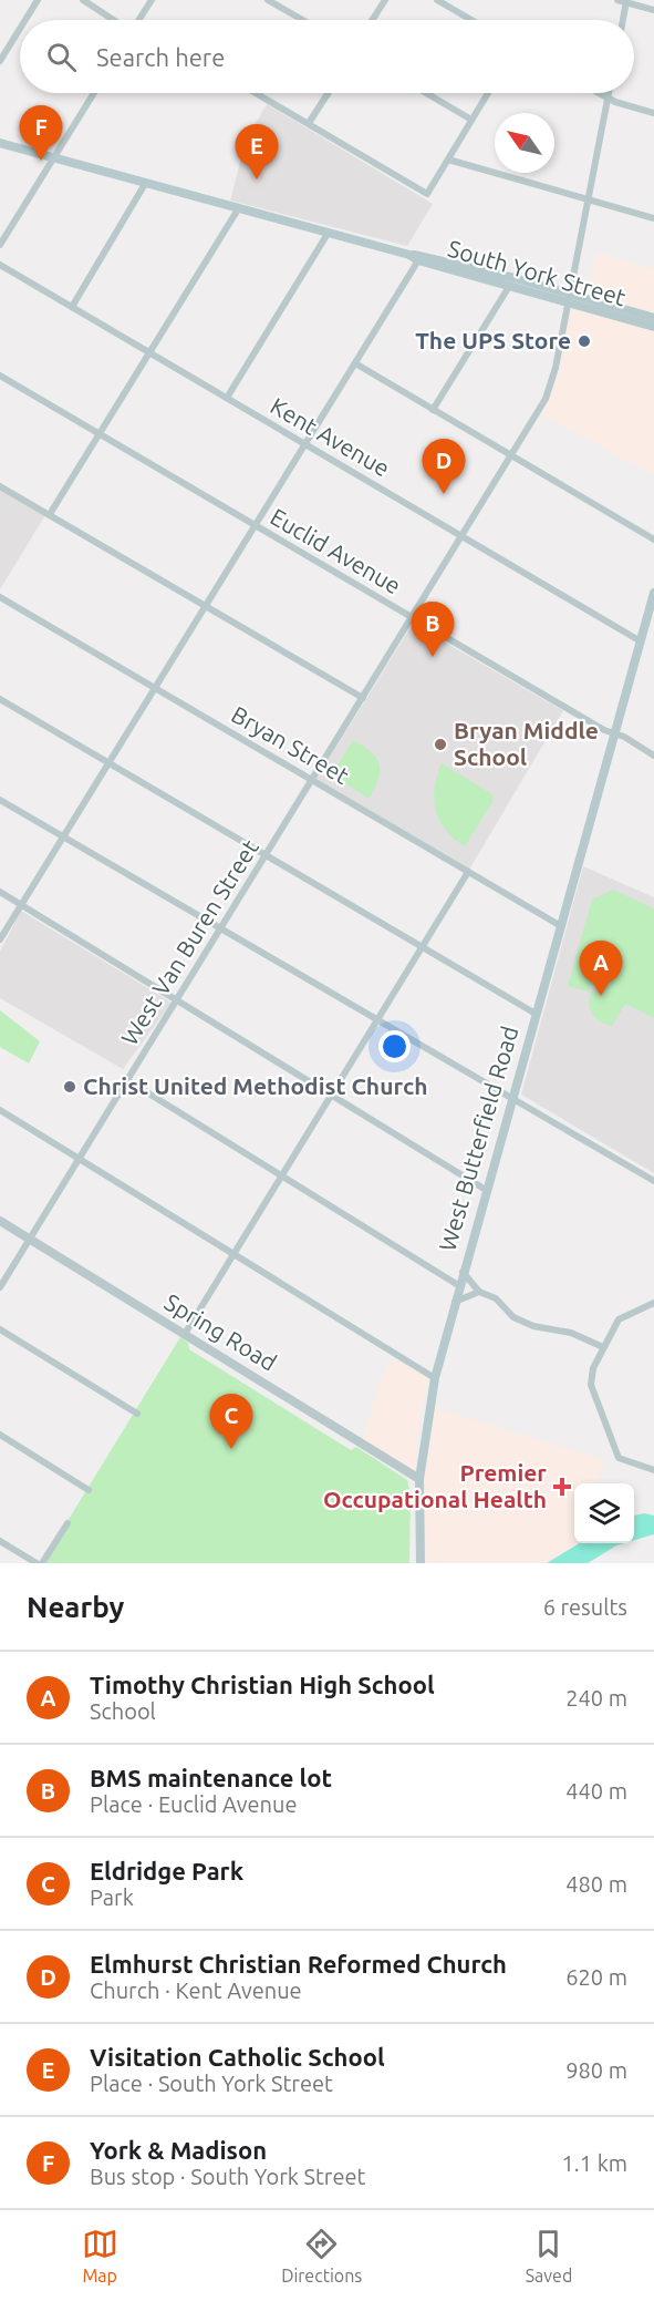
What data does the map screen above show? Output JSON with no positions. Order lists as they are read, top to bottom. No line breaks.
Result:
{"streets":{"main road":["South York Street","West Butterfield Road"],"street":["Kent Avenue","Euclid Avenue","Bryan Street","West Van Buren Street","Spring Road"]},"crossings":[["South York Street","West Van Buren Street"],["Kent Avenue","West Van Buren Street"],["Kent Avenue","West Butterfield Road"],["Euclid Avenue","West Van Buren Street"],["Euclid Avenue","West Butterfield Road"],["Bryan Street","West Van Buren Street"],["Bryan Street","West Butterfield Road"],["West Van Buren Street","Spring Road"],["West Butterfield Road","Spring Road"]],"places":{"other":["The UPS Store","Bryan Middle School","Christ United Methodist Church"],"health":["Premier Occupational Health"]},"north":"top left","page":{"search":"Search here","pins":["F","E","D","B","A","C"],"heading":["Nearby","6 results"],"list":[{"mark":"A","name":"Timothy Christian High School","note":"School","value":"240 m"},{"mark":"B","name":"BMS maintenance lot","note":"Place · Euclid Avenue","value":"440 m"},{"mark":"C","name":"Eldridge Park","note":"Park","value":"480 m"},{"mark":"D","name":"Elmhurst Christian Reformed Church","note":"Church · Kent Avenue","value":"620 m"},{"mark":"E","name":"Visitation Catholic School","note":"Place · South York Street","value":"980 m"},{"mark":"F","name":"York & Madison","note":"Bus stop · South York Street","value":"1.1 km"}],"nav":["Map","Directions","Saved"]}}
